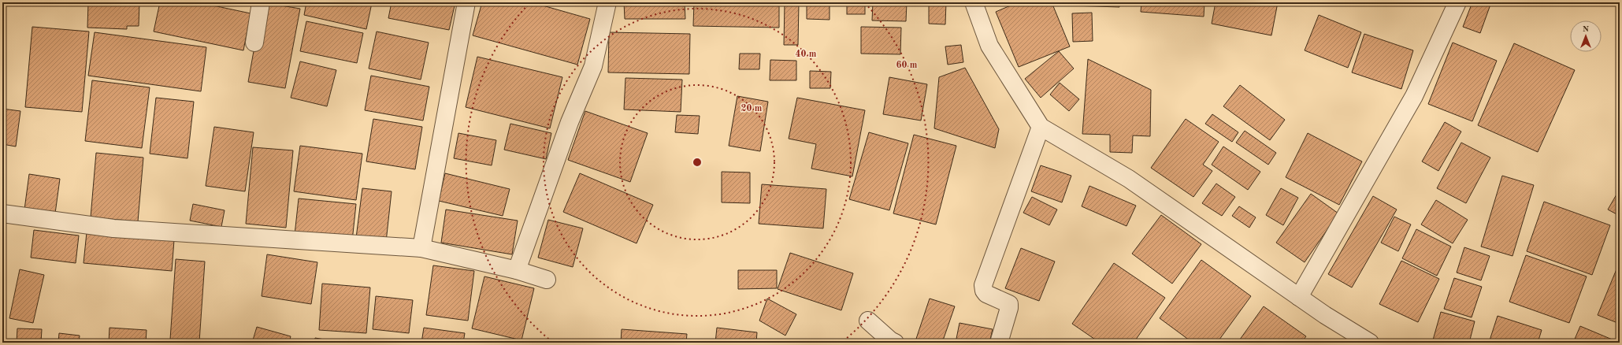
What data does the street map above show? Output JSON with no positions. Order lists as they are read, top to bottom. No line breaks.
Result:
{"north":"top","rings":["40 m","60 m","20 m"]}
